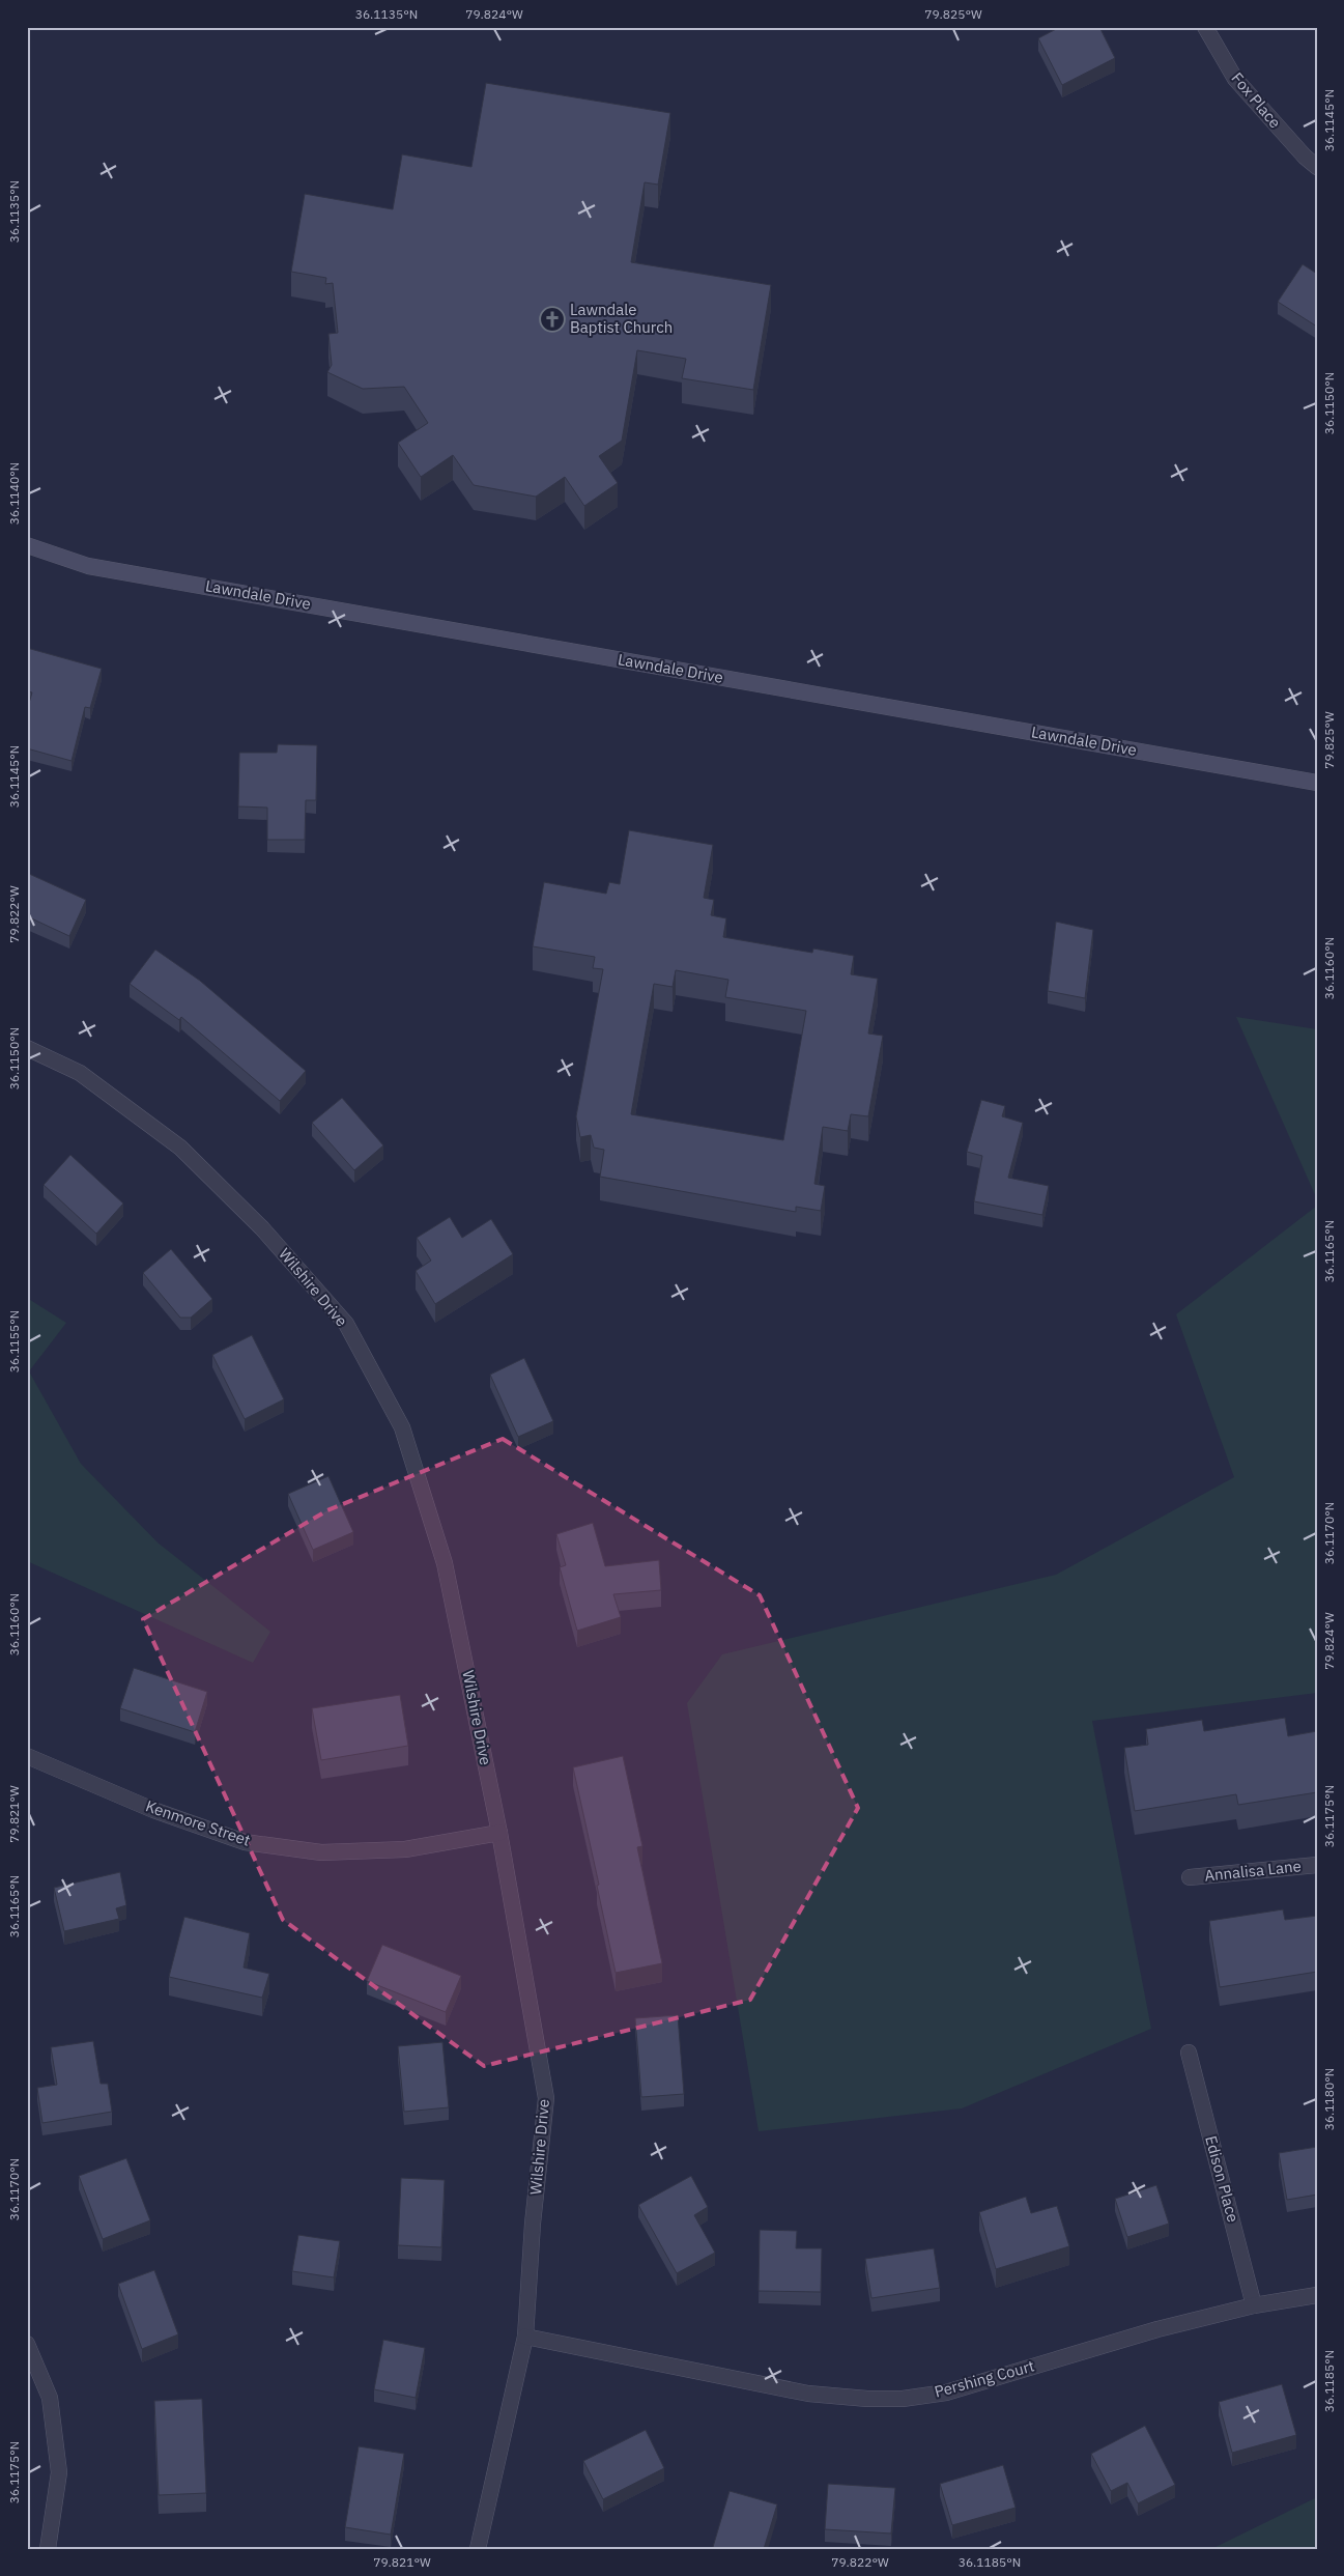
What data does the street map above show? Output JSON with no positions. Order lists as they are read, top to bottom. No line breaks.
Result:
{"streets":{"main road":["Lawndale Drive"],"street":["Fox Place","Wilshire Drive","Kenmore Street","Annalisa Lane","Edison Place","Pershing Court"]},"crossings":[["Wilshire Drive","Kenmore Street"],["Wilshire Drive","Pershing Court"],["Edison Place","Pershing Court"]],"places":{"church":["Lawndale Baptist Church"]},"coordinates":["36.1135°N","79.824°W","79.825°W","36.1145°N","36.1150°N","36.1140°N","79.822°W","36.1160°N","36.1165°N","36.1155°N","36.1170°N","79.821°W","36.1175°N","36.1180°N","36.1185°N"]}
